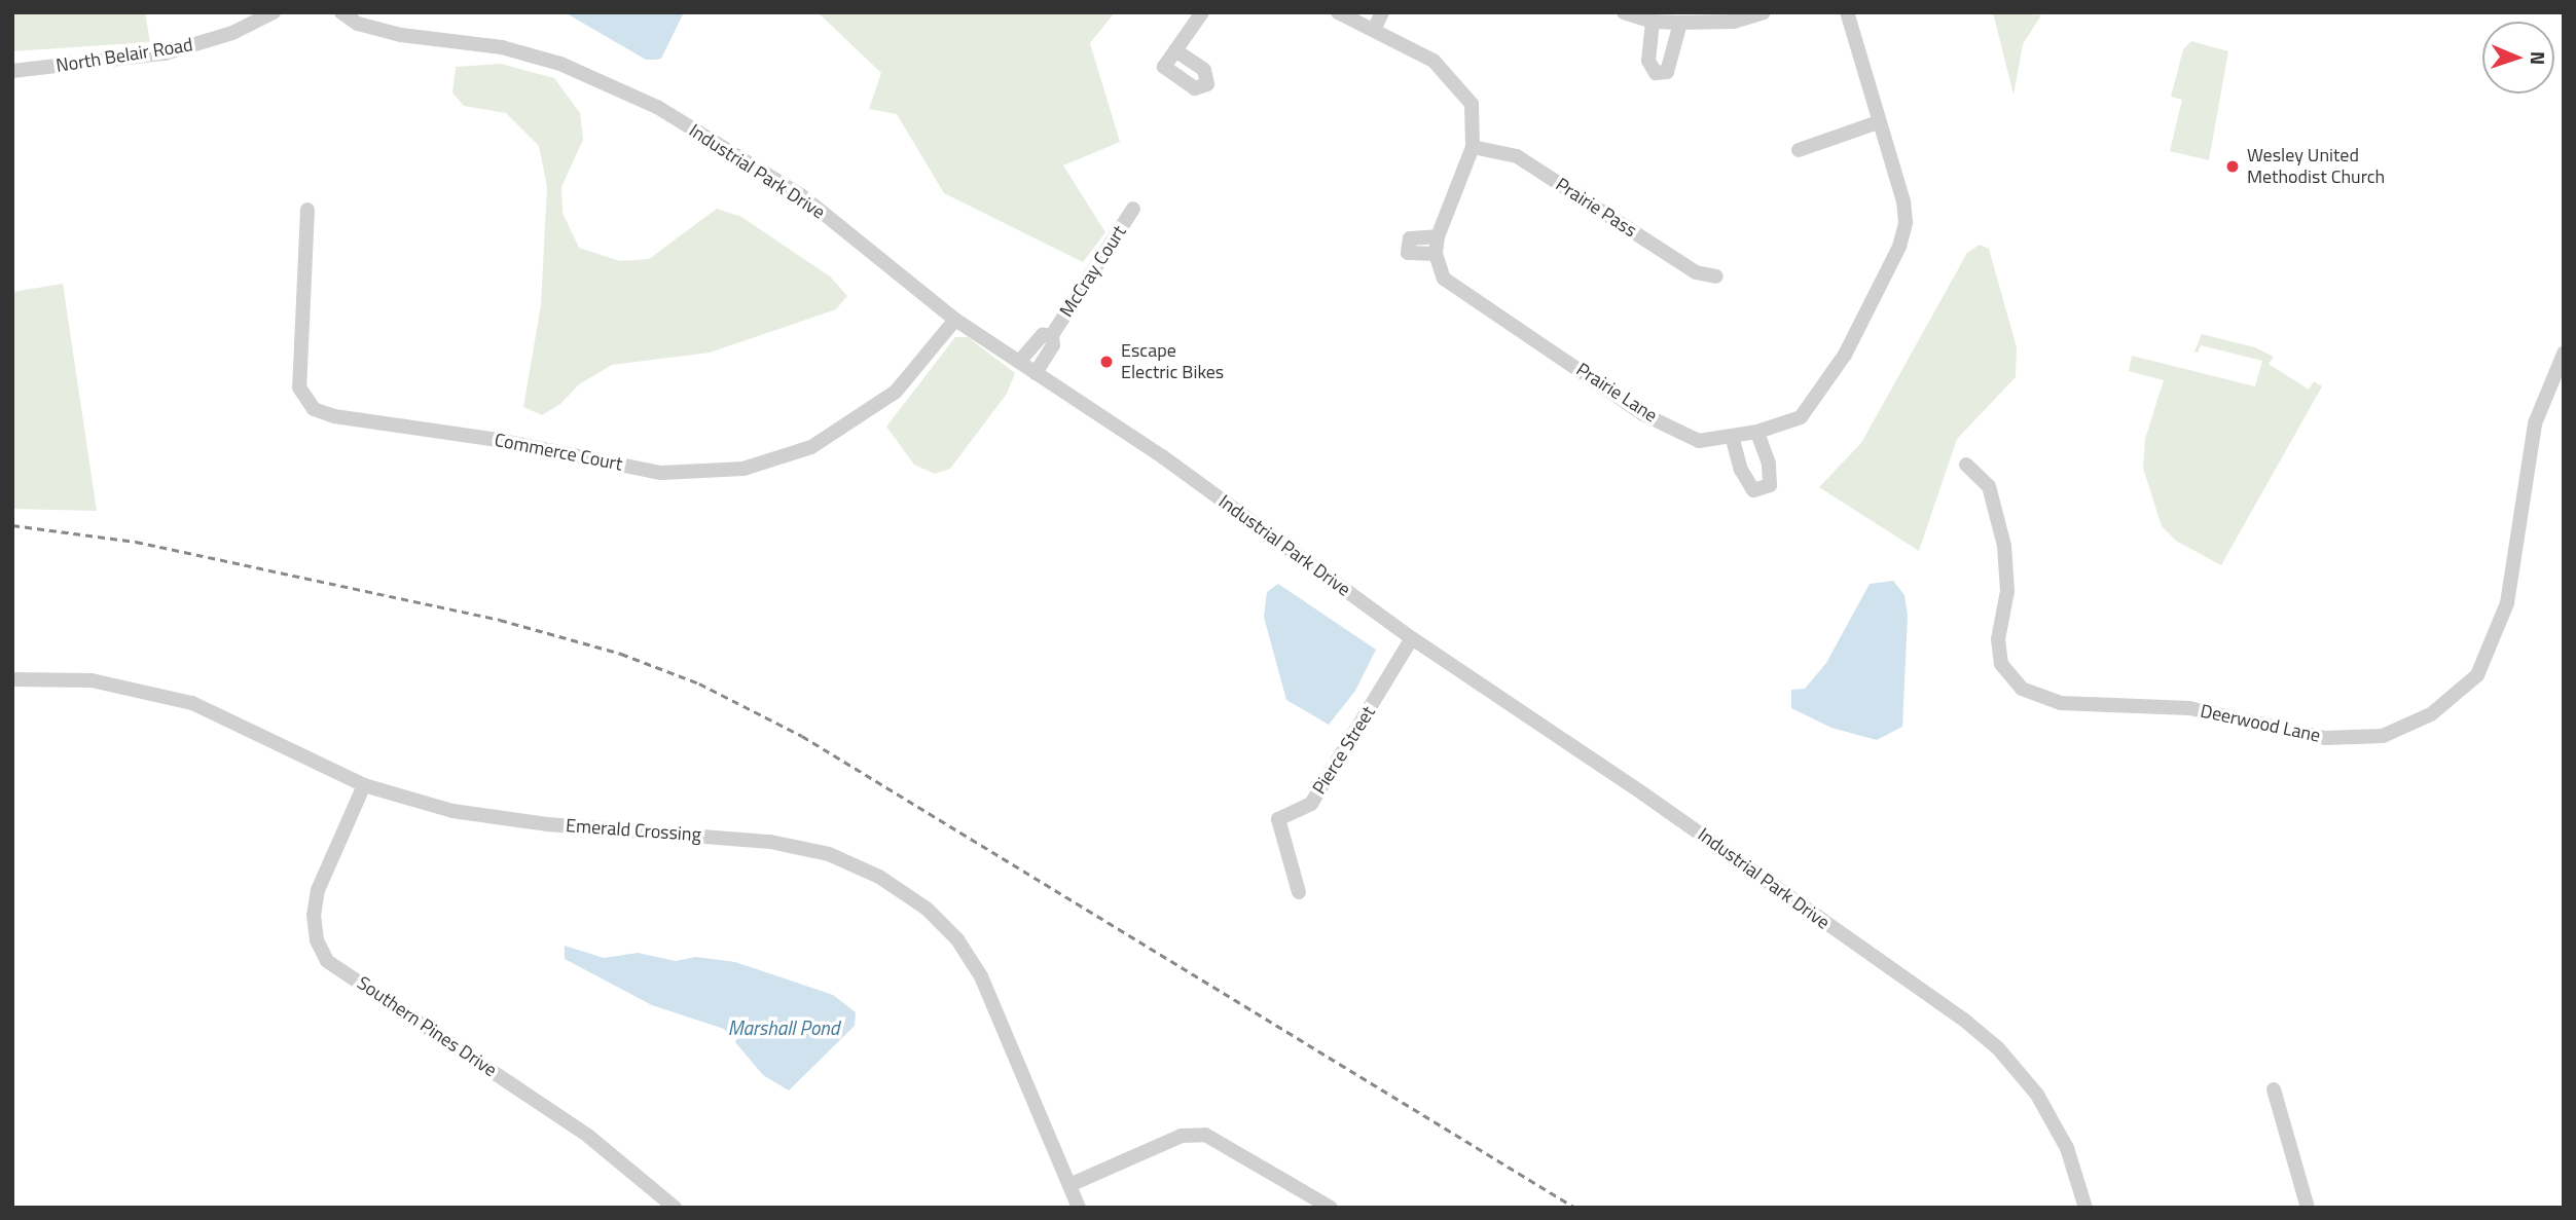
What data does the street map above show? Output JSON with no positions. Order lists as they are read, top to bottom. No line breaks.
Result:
{"streets":{"street":["North Belair Road","Industrial Park Drive","Prairie Pass","McCray Court","Prairie Lane","Commerce Court","Deerwood Lane","Pierce Street","Emerald Crossing","Southern Pines Drive"]},"crossings":[["Industrial Park Drive","McCray Court"],["Industrial Park Drive","Commerce Court"],["Industrial Park Drive","Pierce Street"],["Emerald Crossing","Southern Pines Drive"]],"water":["Marshall Pond"],"places":["Wesley United Methodist Church","Escape Electric Bikes"],"north":"right"}
